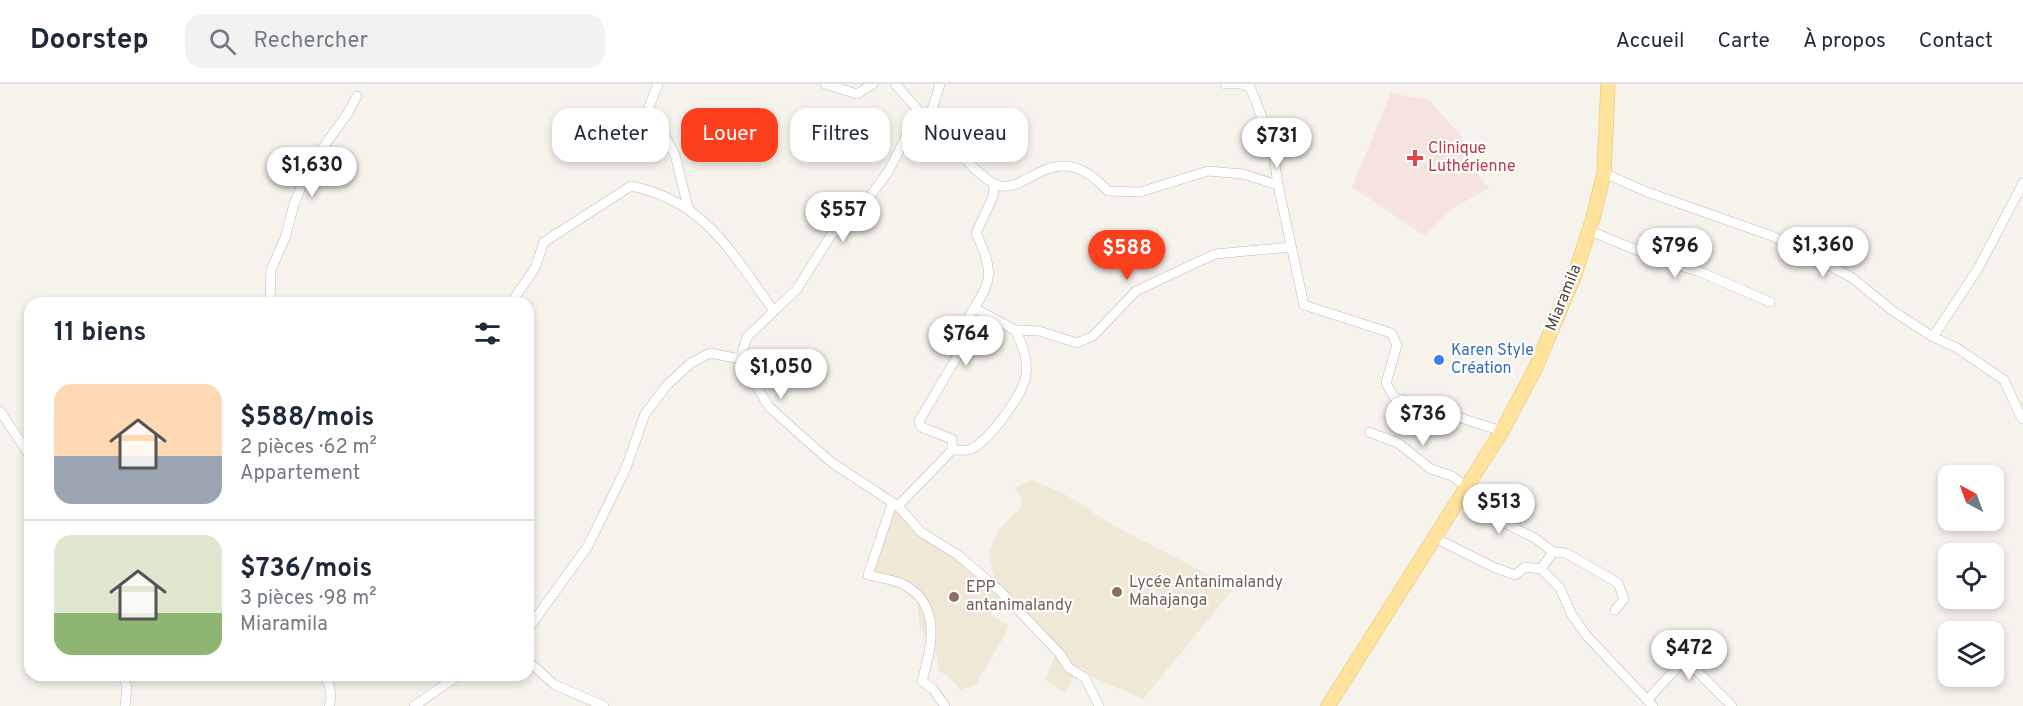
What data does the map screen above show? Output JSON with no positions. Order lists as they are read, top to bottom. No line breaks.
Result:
{"streets":{"main road":["Miaramila"]},"places":{"health":["Clinique Luthérienne"],"other":["Karen Style Création","Lycée Antanimalandy Mahajanga","EPP antanimalandy"]},"north":"top left","page":{"header":"Doorstep","search":"Rechercher","nav":["Accueil","Carte","À propos","Contact"],"chip":["Acheter","Louer","Filtres","Nouveau"],"price":["$731","$1,630","$557","$1,360","$796","$588","$764","$1,050","$736","$513","$472"],"heading":"11 biens","list":[{"name":"$588/mois","note":"2 pièces · 62 m² · Appartement"},{"name":"$736/mois","note":"3 pièces · 98 m² · Miaramila"}]}}
